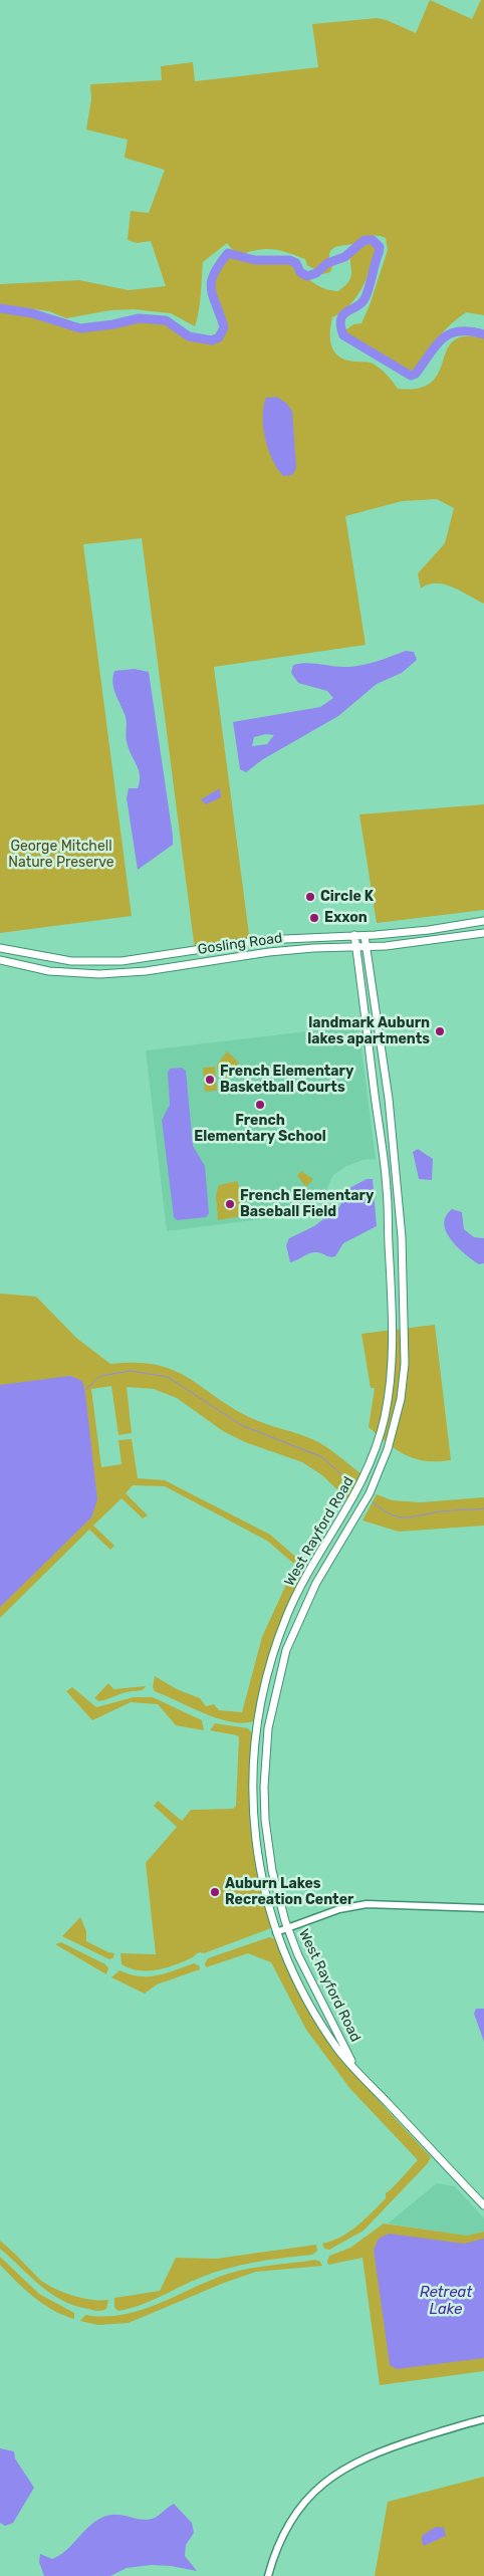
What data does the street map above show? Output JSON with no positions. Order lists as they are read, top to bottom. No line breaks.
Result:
{"streets":{"main road":["Gosling Road","West Rayford Road"]},"crossings":[["Gosling Road","West Rayford Road"]],"water":["Retreat Lake"],"parks":["George Mitchell Nature Preserve"],"places":["Circle K","Exxon","landmark Auburn lakes apartments","French Elementary Basketball Courts","French Elementary School","French Elementary Baseball Field","Auburn Lakes Recreation Center"]}
